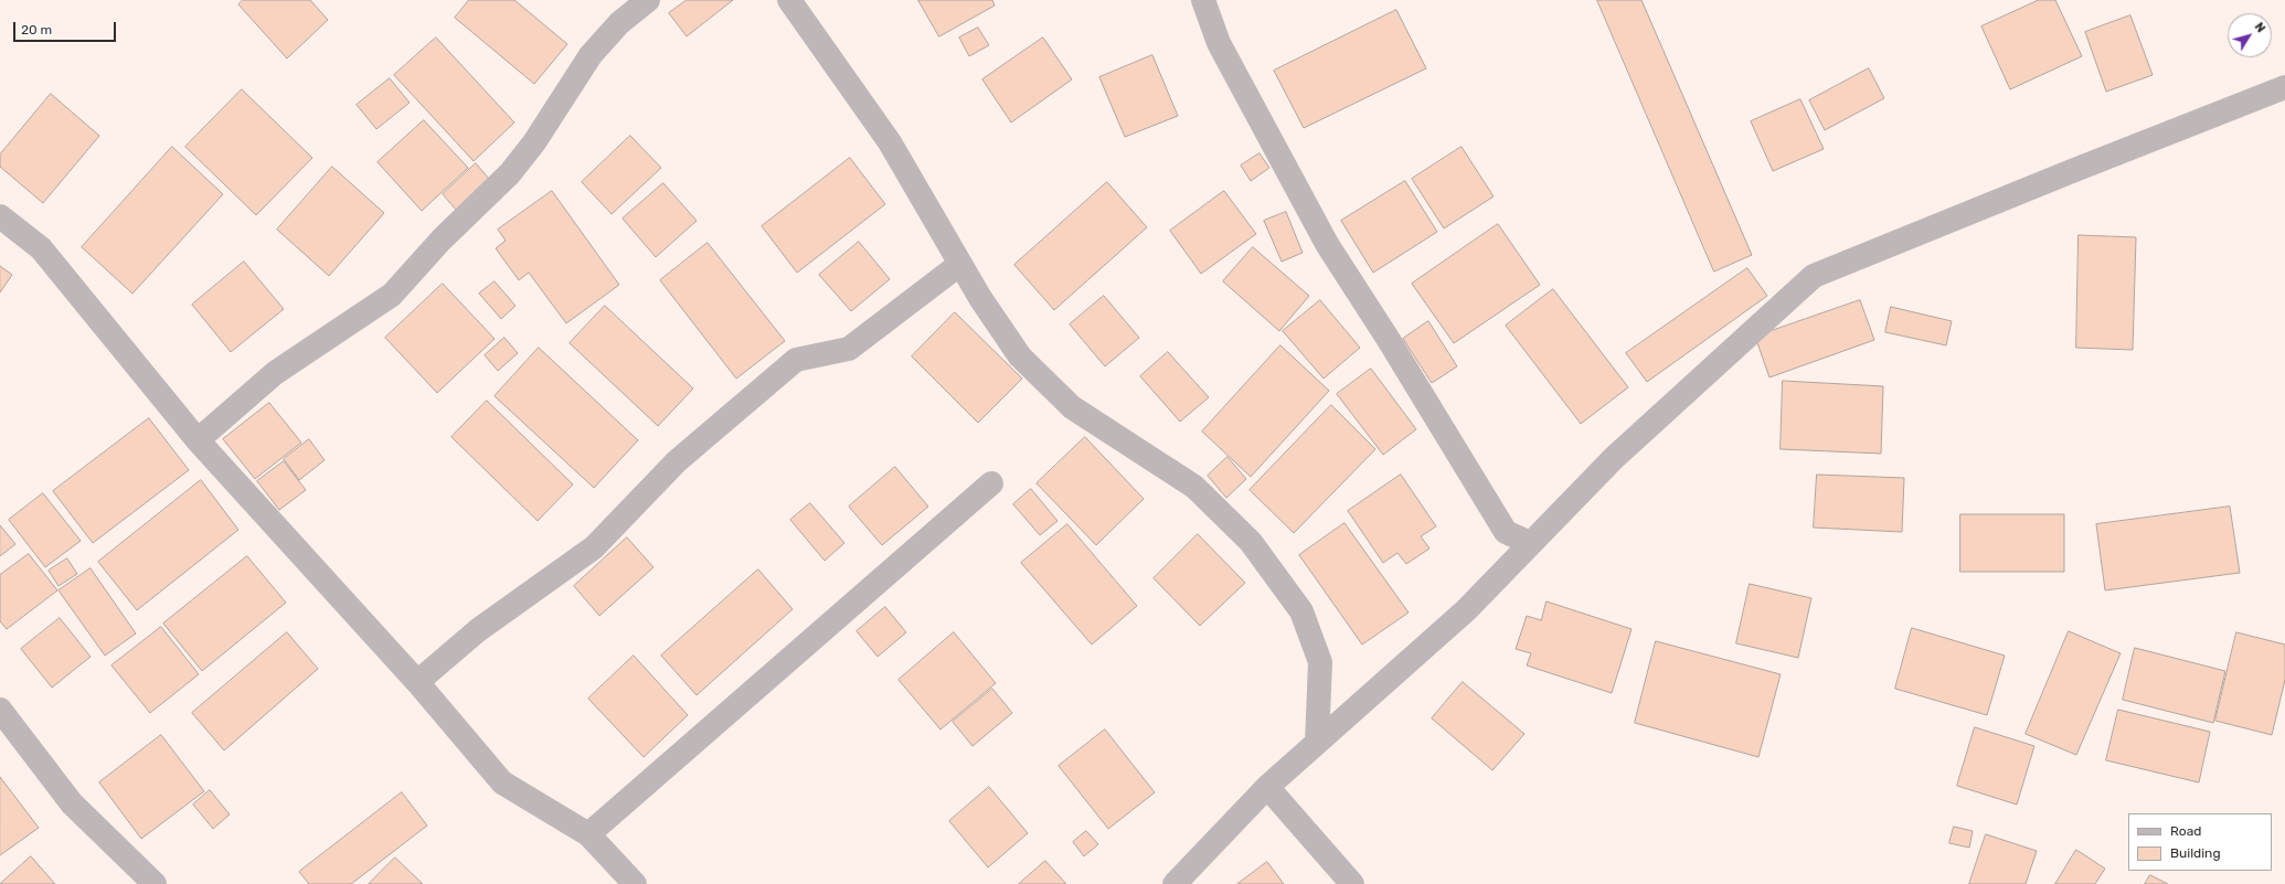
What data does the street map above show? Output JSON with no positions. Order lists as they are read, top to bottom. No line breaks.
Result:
{"legend":["Road","Building"],"scale_bar":"20 m","north":"top right"}
